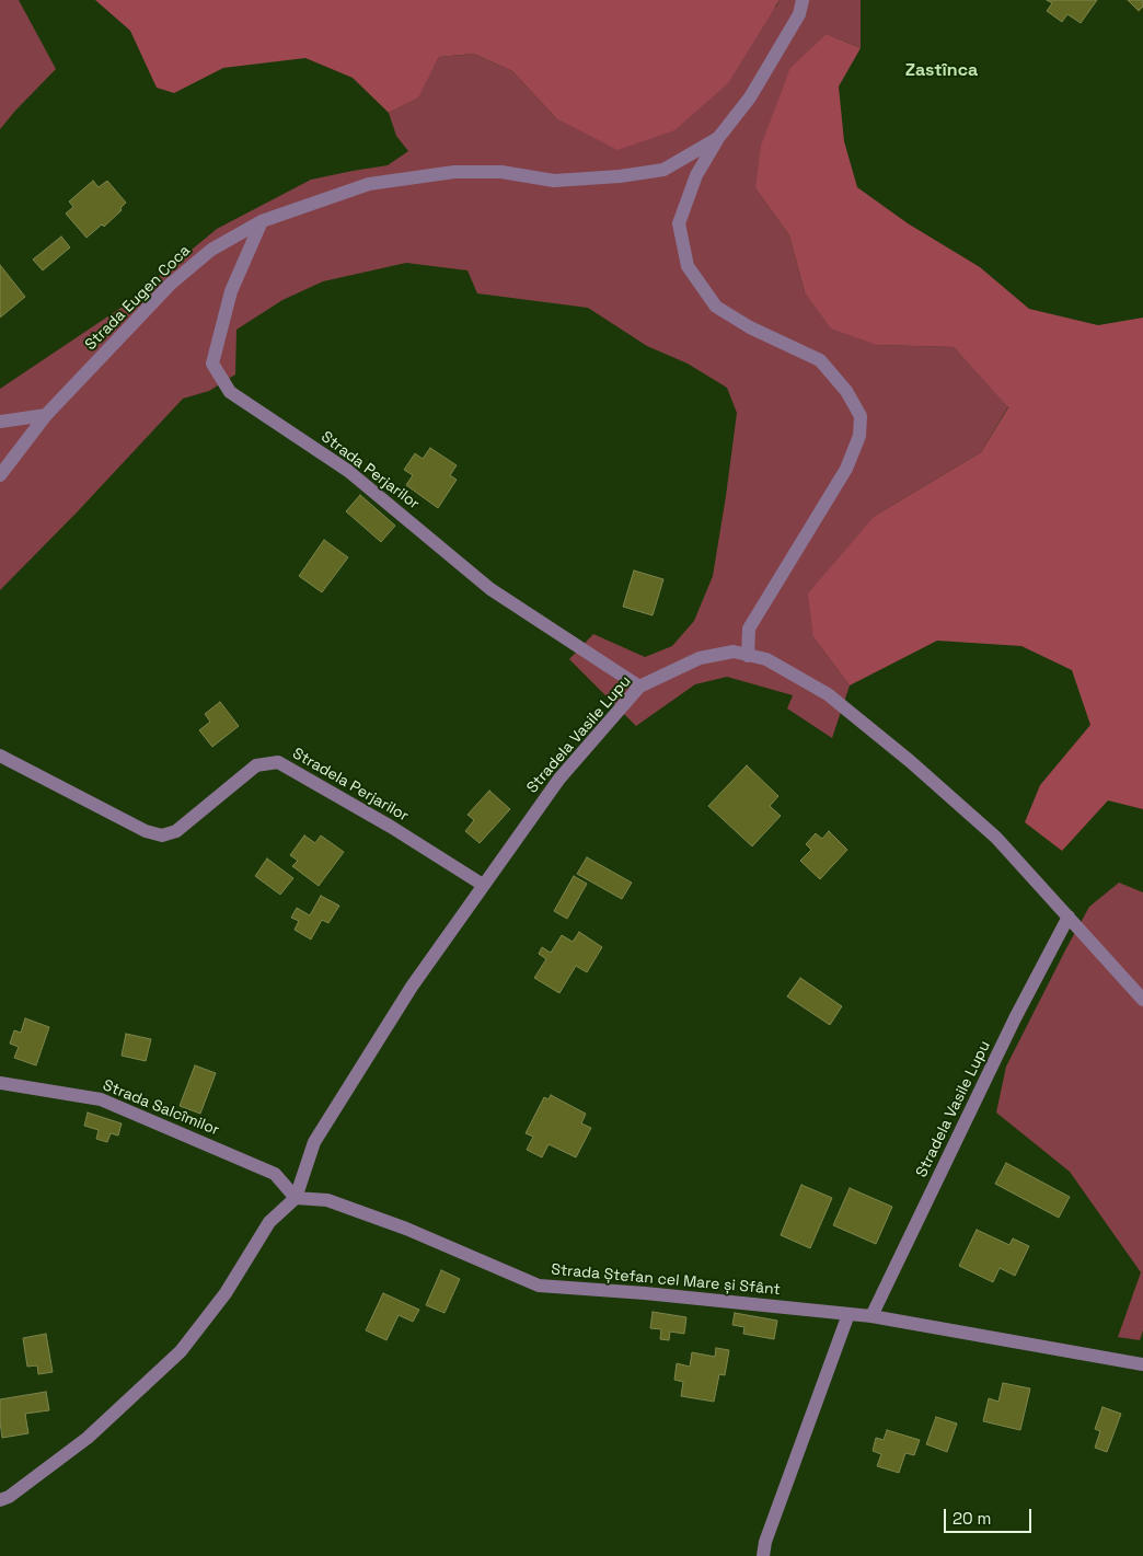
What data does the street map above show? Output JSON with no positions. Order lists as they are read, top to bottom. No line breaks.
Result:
{"streets":{"street":["Strada Eugen Coca","Strada Perjarilor","Stradela Vasile Lupu","Stradela Perjarilor","Strada Salcîmilor","Strada Ștefan cel Mare și Sfânt"]},"crossings":[["Strada Eugen Coca","Strada Perjarilor"],["Strada Perjarilor","Stradela Vasile Lupu"],["Stradela Vasile Lupu","Stradela Perjarilor"],["Stradela Vasile Lupu","Strada Salcîmilor"],["Stradela Vasile Lupu","Strada Ștefan cel Mare și Sfânt"],["Strada Salcîmilor","Strada Ștefan cel Mare și Sfânt"]],"districts":["Zastînca"],"scale_bar":"20 m"}
